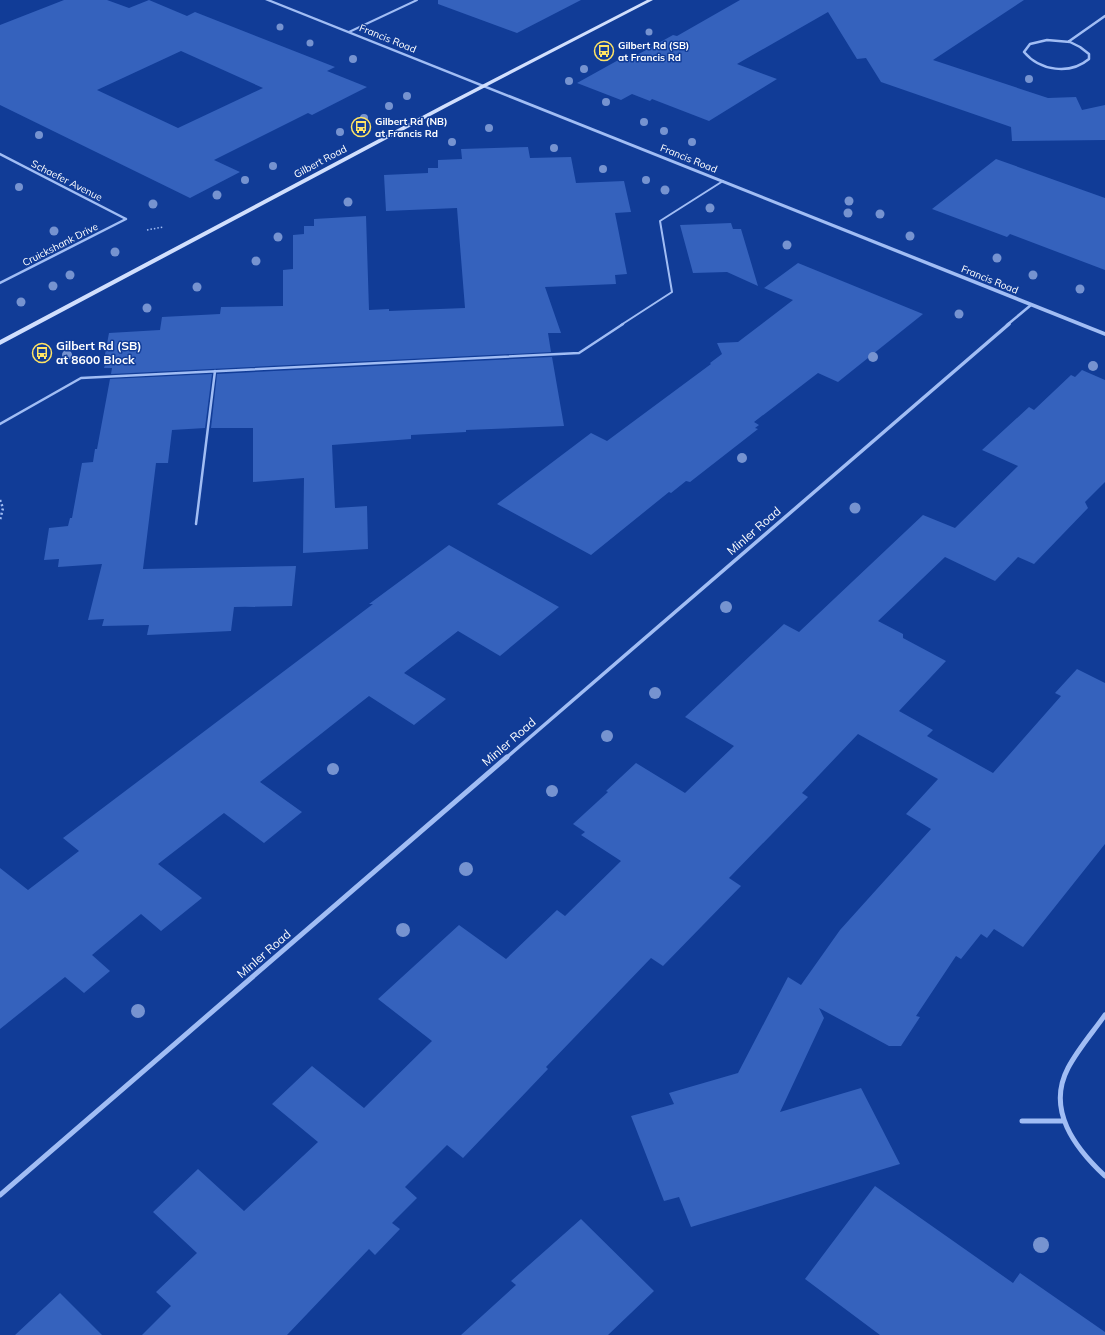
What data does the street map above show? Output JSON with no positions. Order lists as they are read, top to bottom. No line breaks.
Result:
{"streets":{"main road":["Gilbert Road"],"street":["Francis Road","Schaefer Avenue","Cruickshank Drive","Minler Road"]},"crossings":[["Francis Road","Gilbert Road"],["Francis Road","Minler Road"],["Schaefer Avenue","Cruickshank Drive"]],"places":{"bus stop":["Gilbert Rd (SB) at Francis Rd","Gilbert Rd (NB) at Francis Rd","Gilbert Rd (SB) at 8600 Block"]}}
